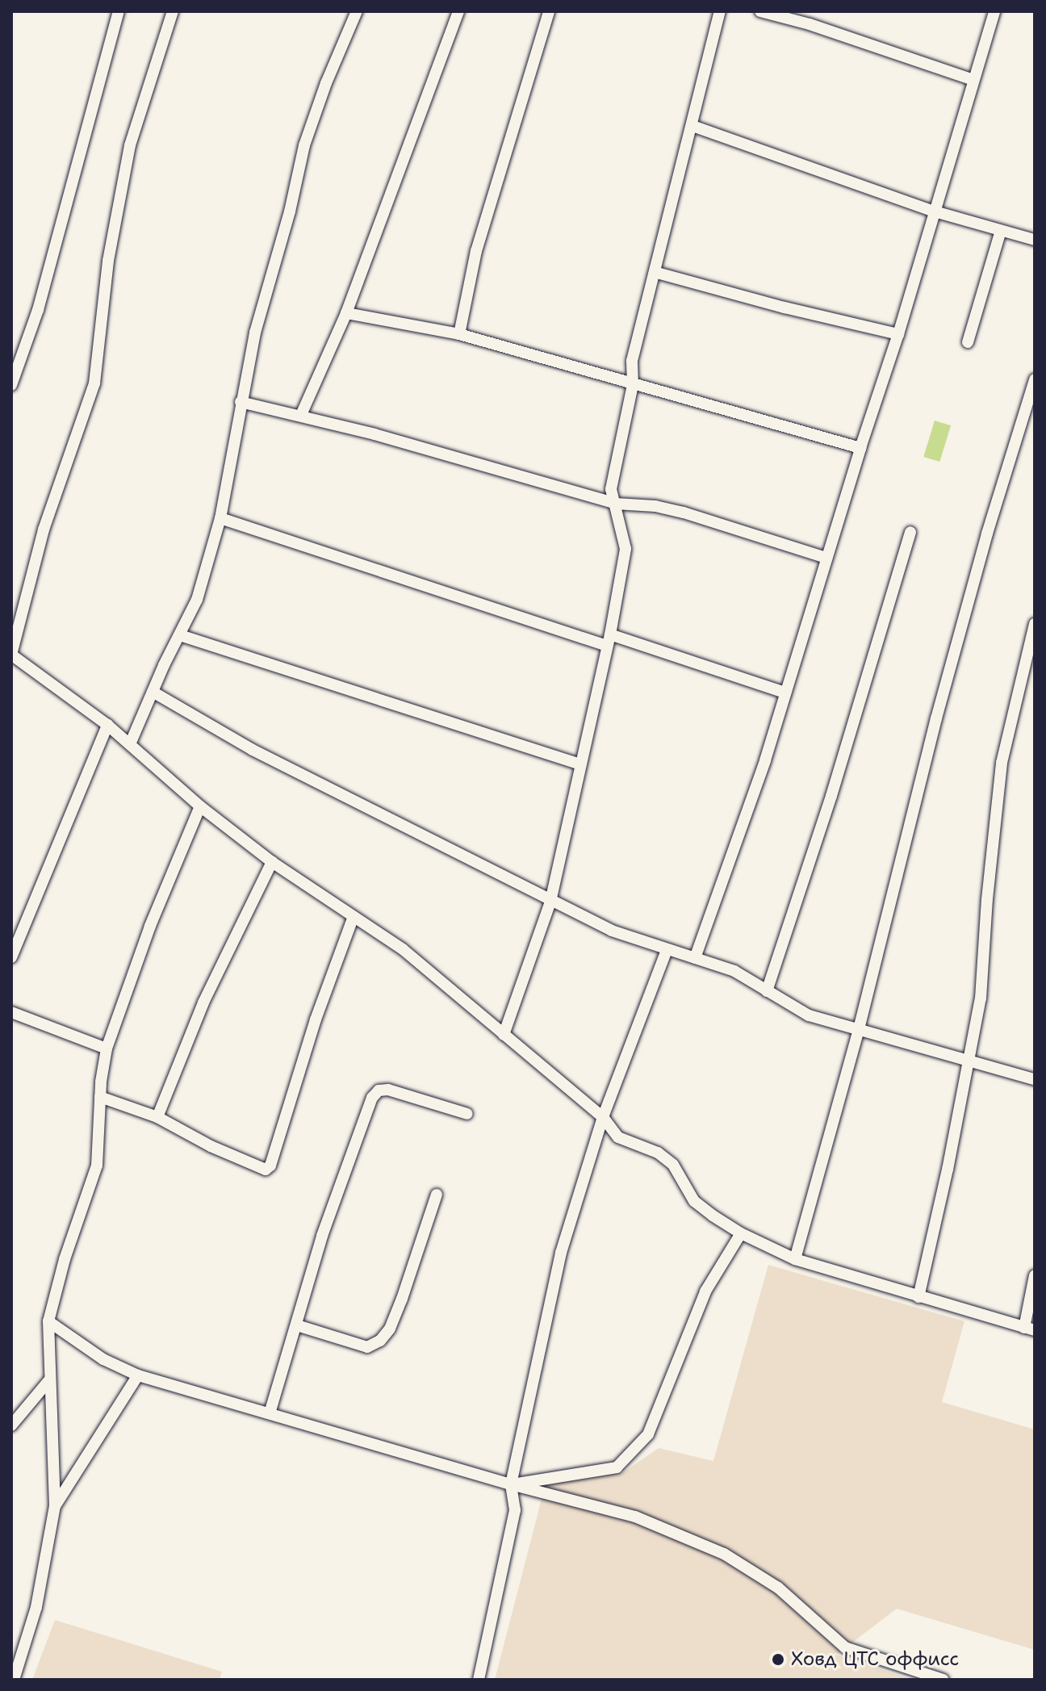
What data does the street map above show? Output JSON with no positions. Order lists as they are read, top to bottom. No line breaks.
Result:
{"places":["Ховд ЦТС оффисс"]}
